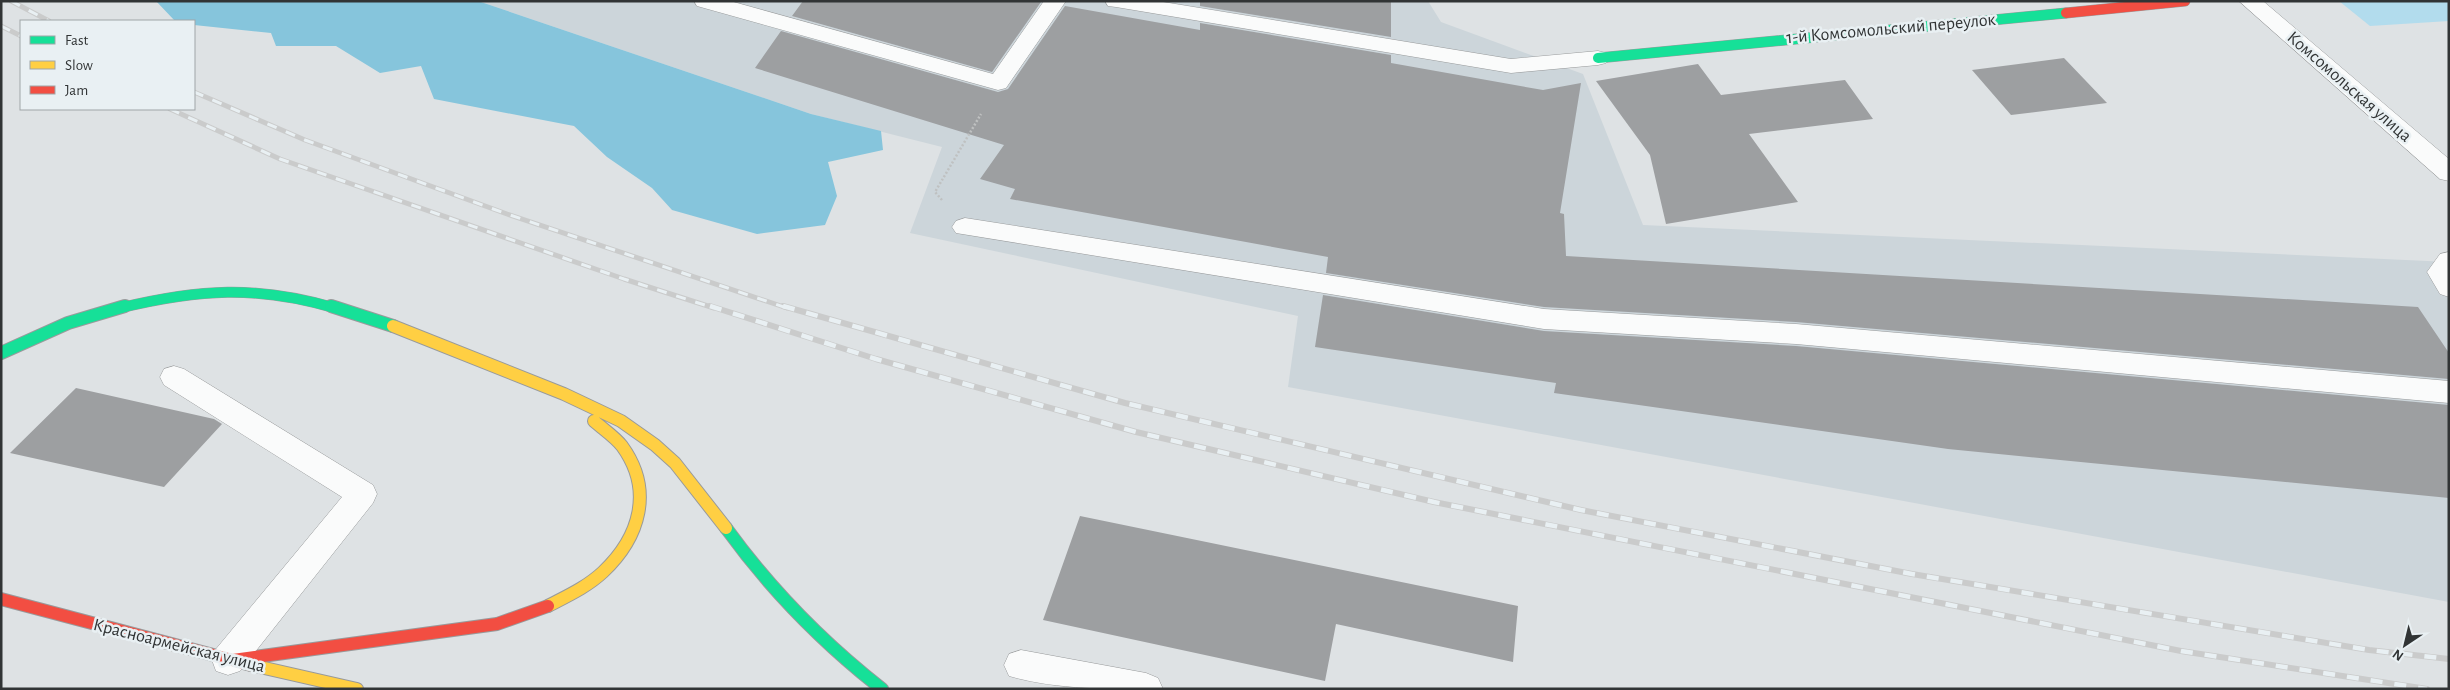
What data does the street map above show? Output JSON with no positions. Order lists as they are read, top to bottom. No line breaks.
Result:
{"streets":{"main road":["1-й Комсомольский переулок","Красноармейская улица"],"street":["Комсомольская улица"]},"legend":["Fast","Slow","Jam"],"north":"bottom left"}
